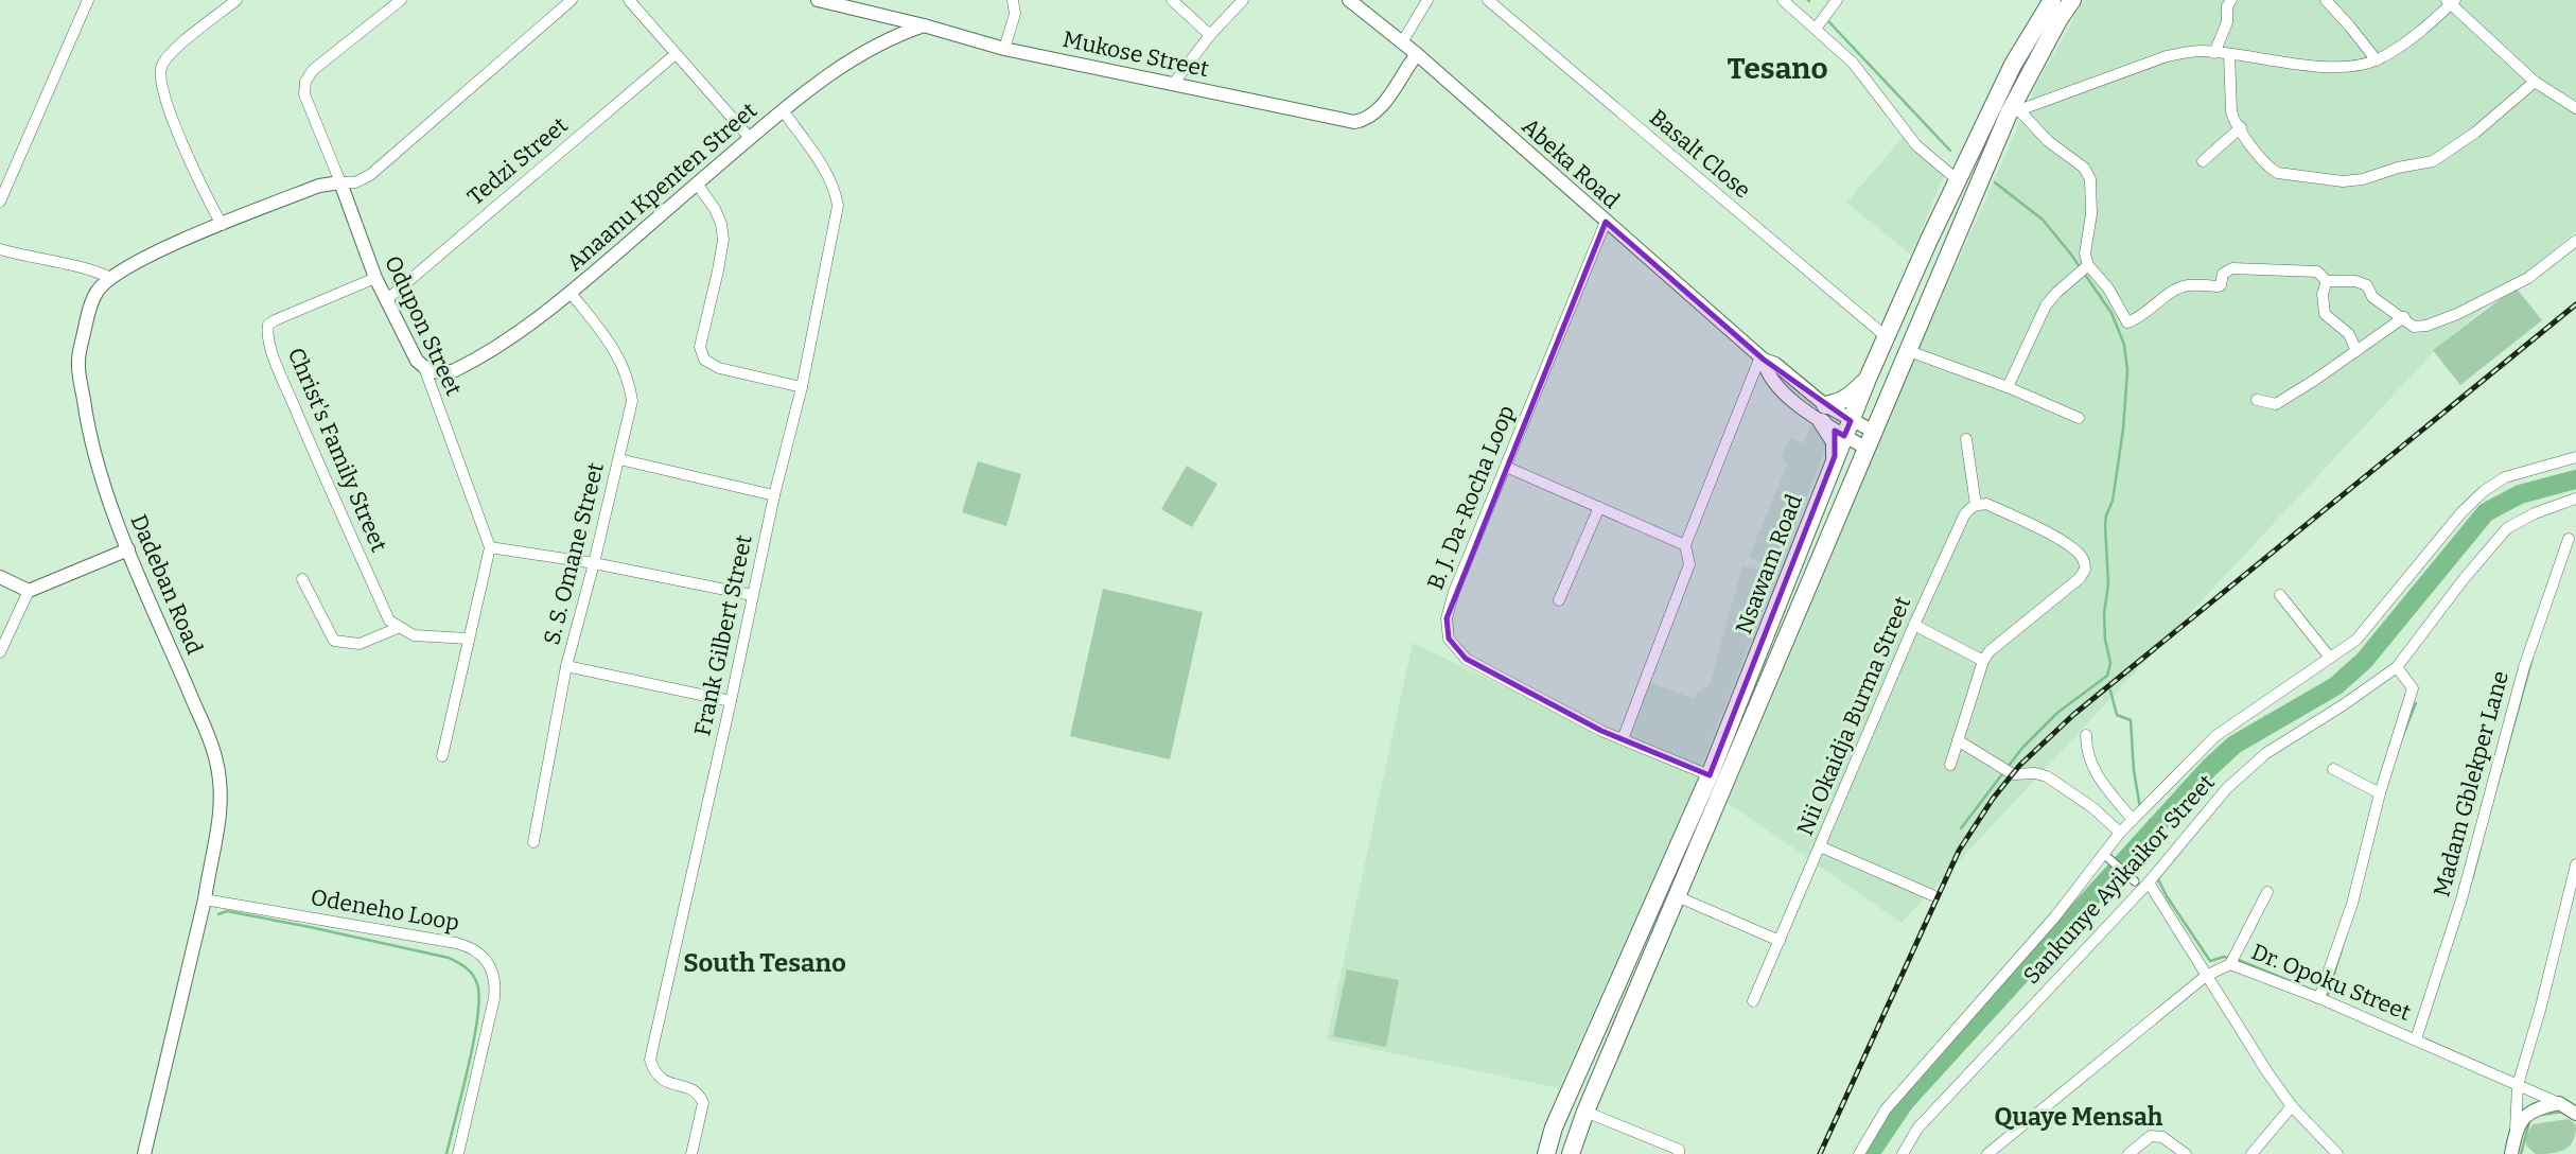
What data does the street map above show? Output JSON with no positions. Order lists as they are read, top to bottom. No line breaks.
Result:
{"streets":{"highway":["Nsawam Road"],"street":["Mukose Street","Basalt Close","Tedzi Street","Abeka Road","Anaanu Kpenten Street","Odupon Street","Christ's Family Street","B. J. Da-Rocha Loop","S. S. Omane Street","Dadeban Road","Frank Gilbert Street","Nii Okaidja Burma Street","Madam Gblekper Lane","Sankunye Ayikaikor Street","Odeneho Loop","Dr. Opoku Street"]},"crossings":[["Mukose Street","Abeka Road"],["Mukose Street","Anaanu Kpenten Street"],["Basalt Close","Nsawam Road"],["Tedzi Street","Odupon Street"],["Abeka Road","B. J. Da-Rocha Loop"],["Abeka Road","Nsawam Road"],["Anaanu Kpenten Street","Odupon Street"],["Anaanu Kpenten Street","S. S. Omane Street"],["Anaanu Kpenten Street","Frank Gilbert Street"],["Odupon Street","Christ's Family Street"],["Odupon Street","Dadeban Road"],["B. J. Da-Rocha Loop","Nsawam Road"],["Dadeban Road","Odeneho Loop"],["Madam Gblekper Lane","Dr. Opoku Street"]],"districts":["Tesano","South Tesano","Quaye Mensah"]}
